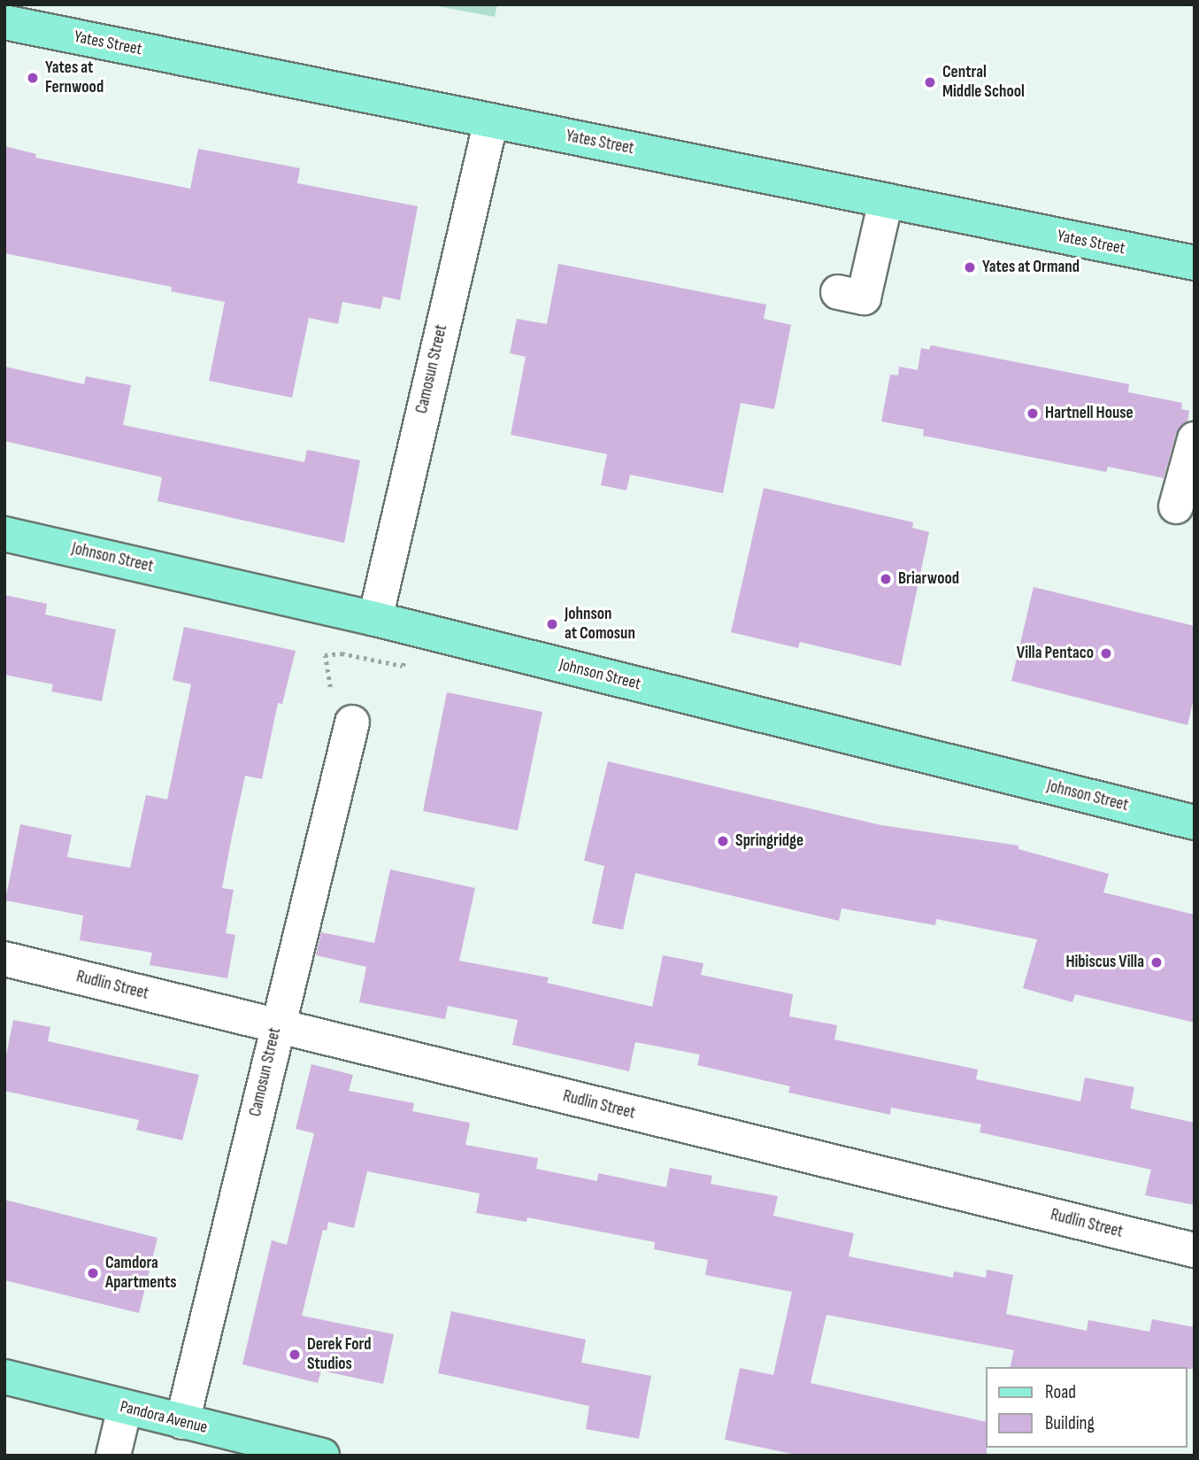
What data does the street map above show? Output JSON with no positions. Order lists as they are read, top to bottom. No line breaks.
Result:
{"streets":{"main road":["Yates Street","Johnson Street","Pandora Avenue"],"street":["Camosun Street","Rudlin Street"]},"crossings":[["Yates Street","Camosun Street"],["Camosun Street","Johnson Street"],["Camosun Street","Rudlin Street"],["Camosun Street","Pandora Avenue"]],"places":["Yates at Fernwood","Central Middle School","Yates at Ormand","Hartnell House","Briarwood","Johnson at Comosun","Villa Pentaco","Springridge","Hibiscus Villa","Camdora Apartments","Derek Ford Studios"],"legend":["Road","Building"]}
